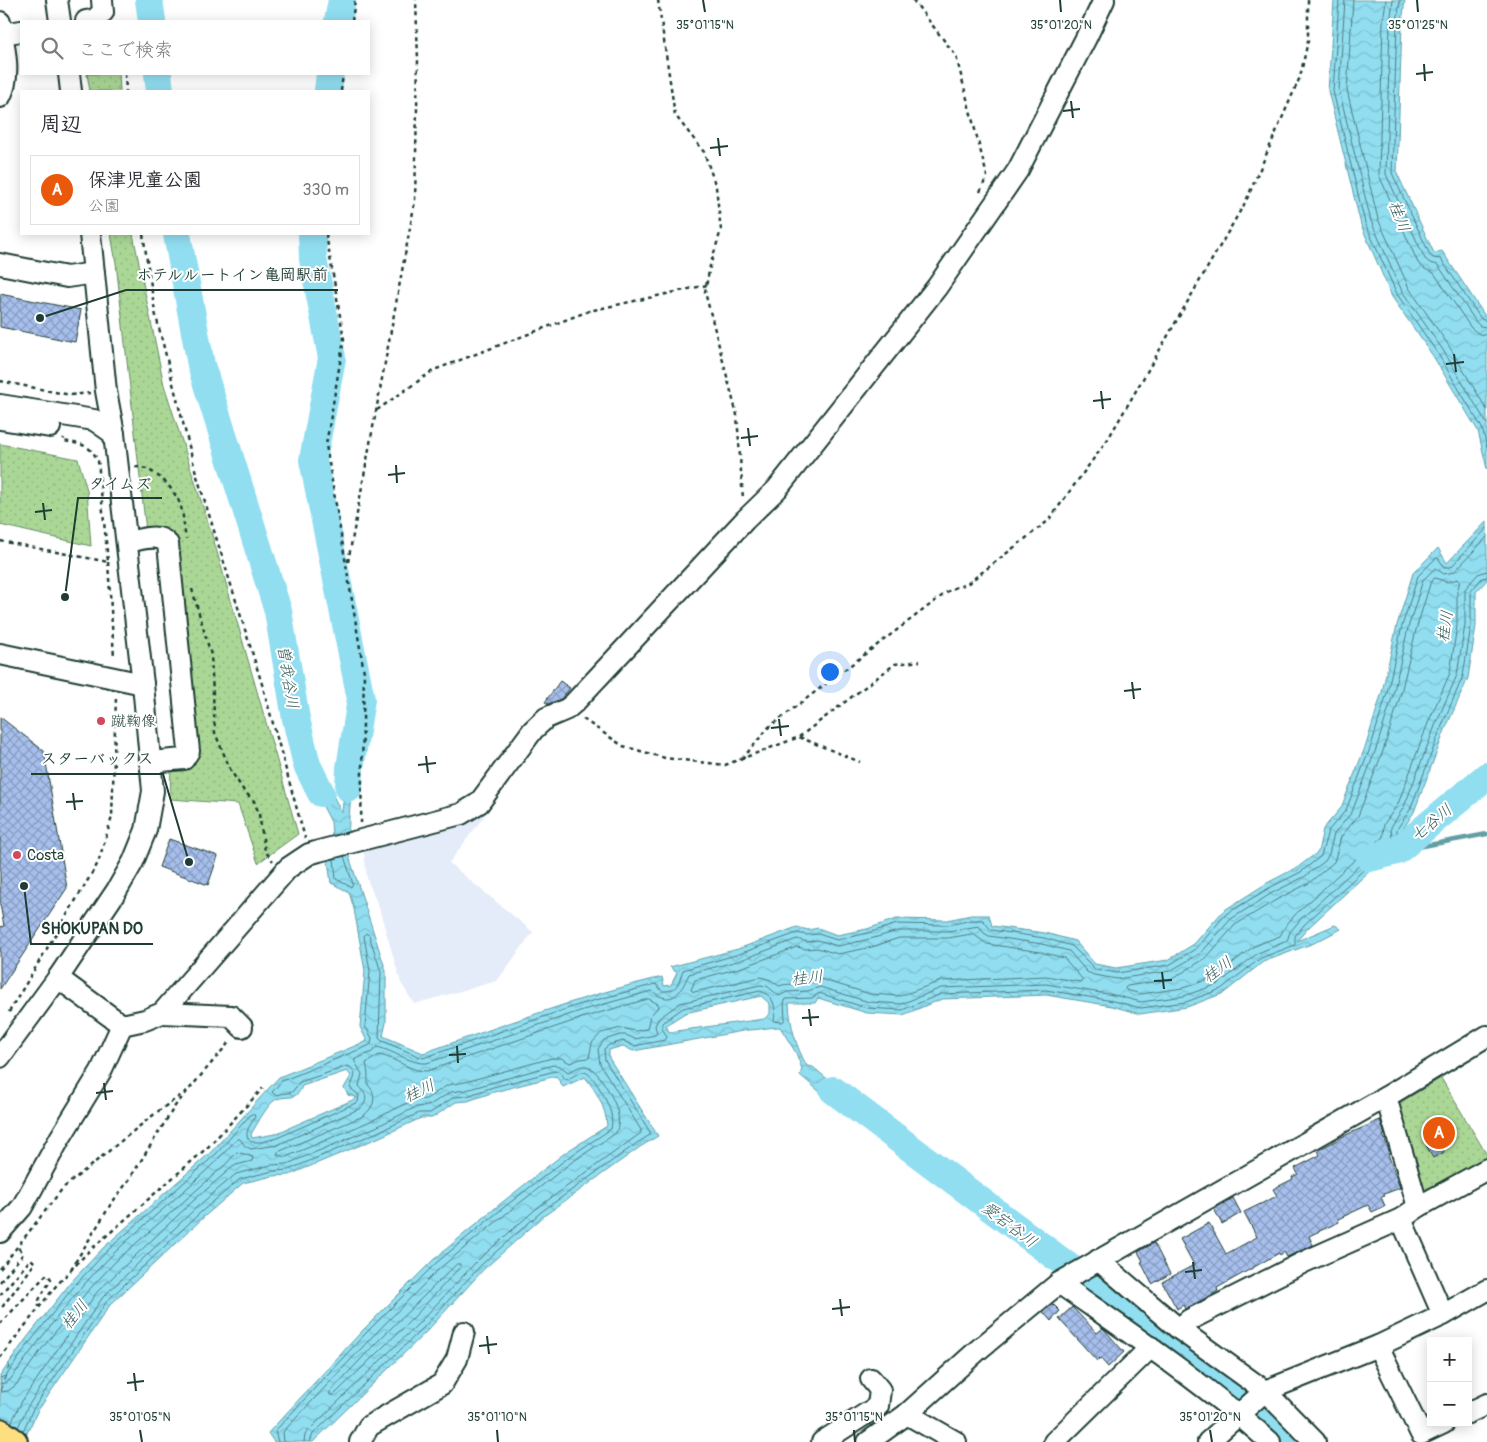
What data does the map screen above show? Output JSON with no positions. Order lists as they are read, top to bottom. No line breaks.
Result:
{"water":["桂川","曽我谷川","七谷川","愛宕谷川"],"places":["ホテルルートイン亀岡駅前","タイムズ","蹴鞠像","Costa","スターバックス","SHOKUPAN DO"],"page":{"search":"ここで検索","heading":"周辺","list":[{"mark":"A","name":"保津児童公園","note":"公園","value":"330 m"}],"pins":"A","map_buttons":["+","−"]},"coordinates":["35°01'15\"N","35°01'20\"N","35°01'25\"N","35°01'05\"N","35°01'10\"N"]}
